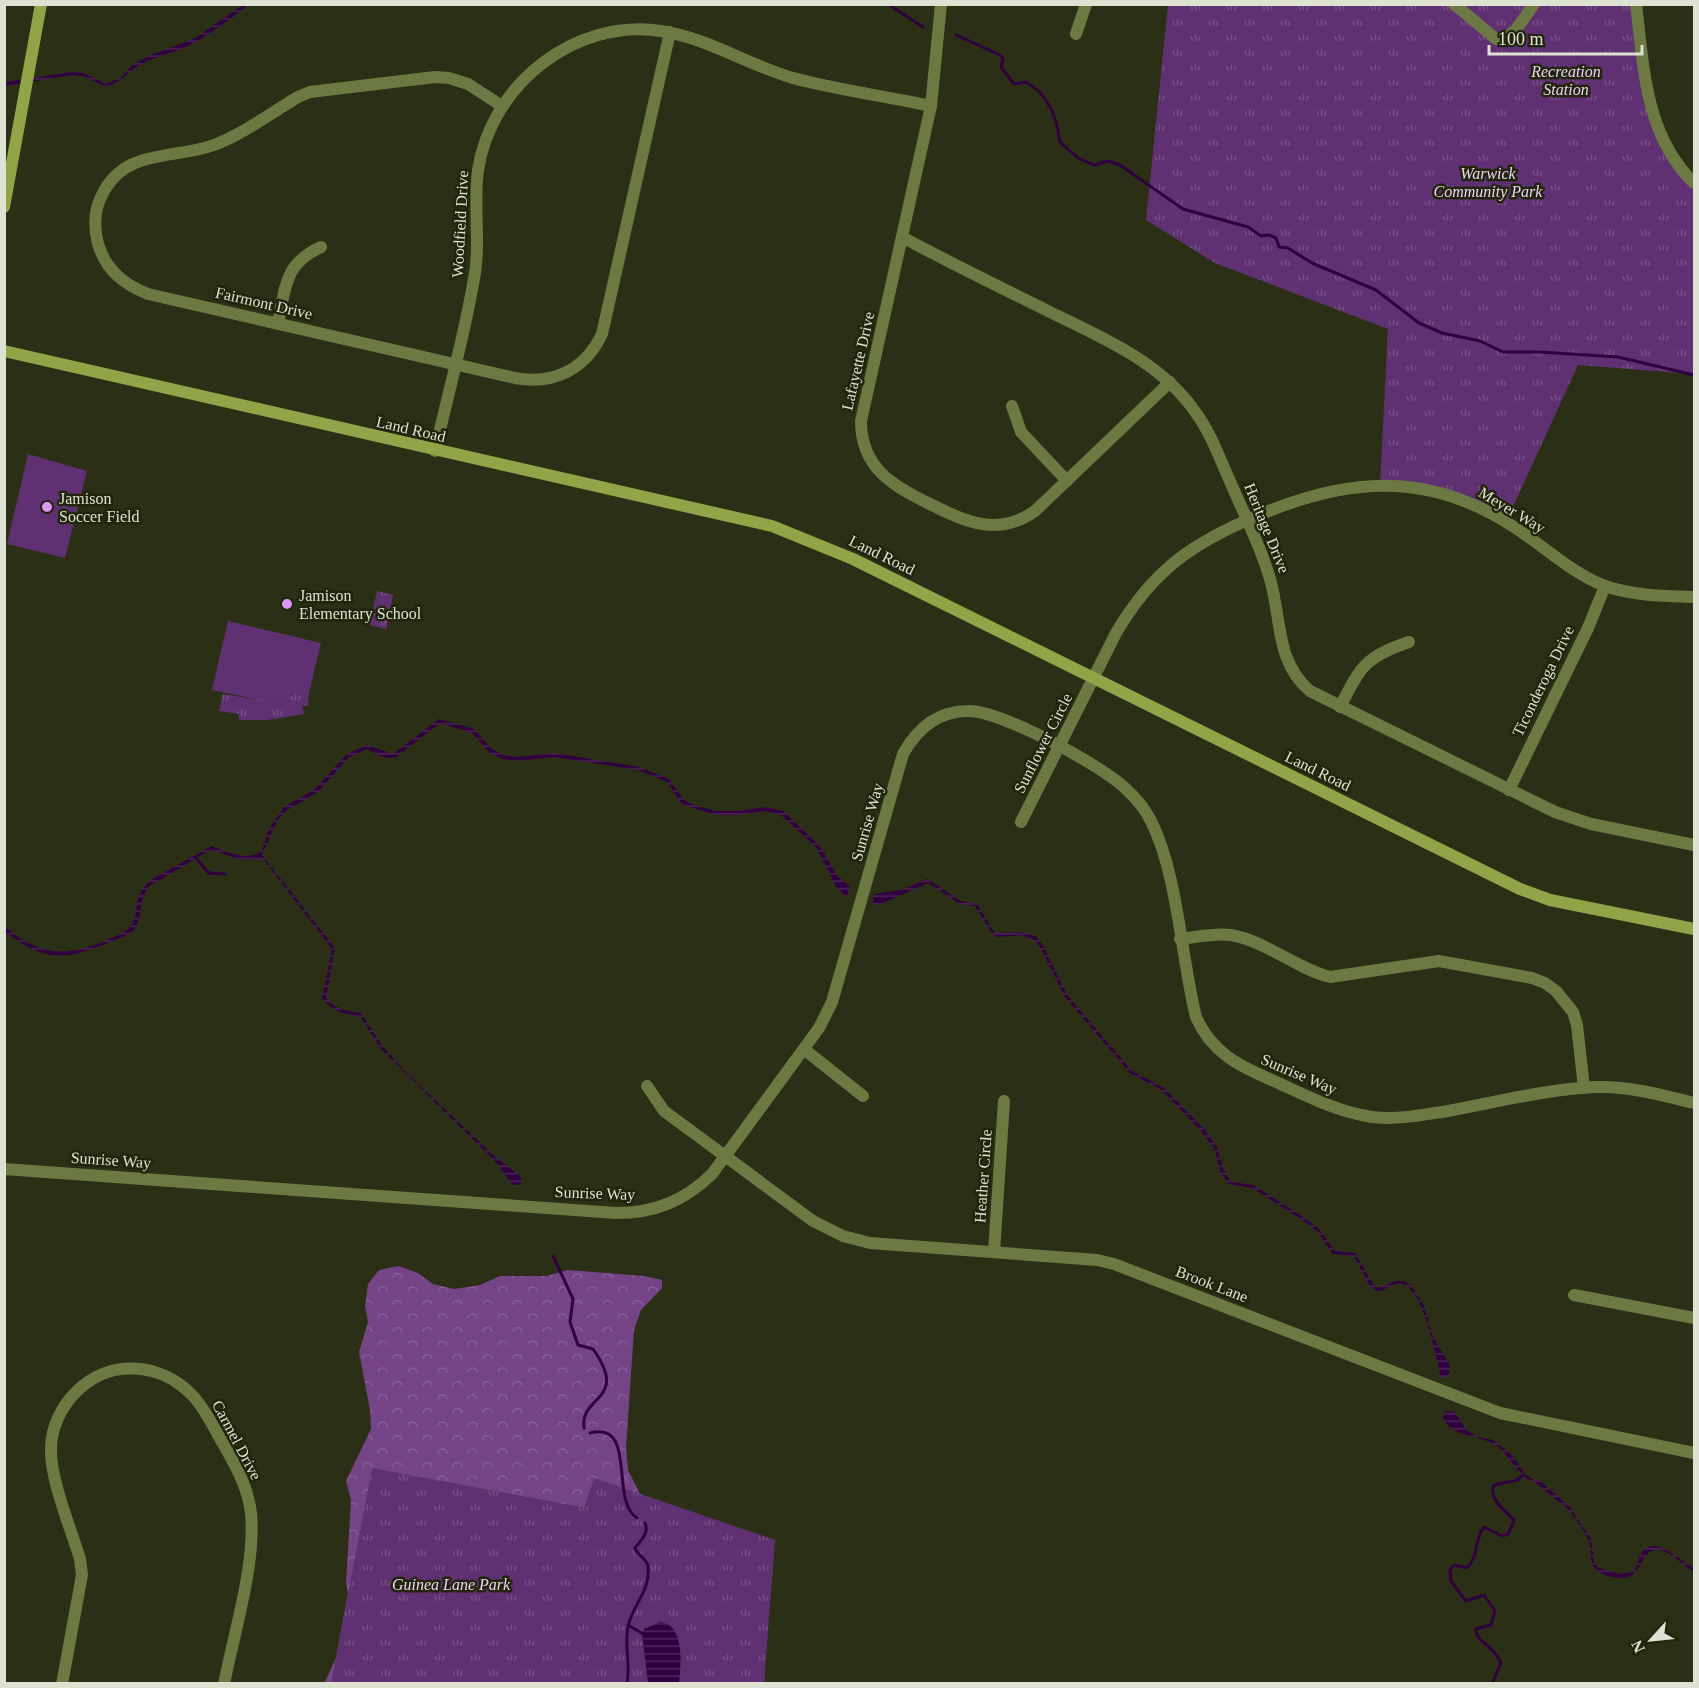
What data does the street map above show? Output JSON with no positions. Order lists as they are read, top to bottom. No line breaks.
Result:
{"streets":{"street":["Woodfield Drive","Fairmont Drive","Lafayette Drive","Land Road","Meyer Way","Heritage Drive","Ticonderoga Drive","Sunflower Circle","Sunrise Way","Heather Circle","Brook Lane","Carmel Drive"]},"crossings":[["Woodfield Drive","Fairmont Drive"],["Woodfield Drive","Lafayette Drive"],["Woodfield Drive","Land Road"],["Lafayette Drive","Heritage Drive"],["Land Road","Meyer Way"],["Land Road","Sunflower Circle"],["Meyer Way","Heritage Drive"],["Meyer Way","Ticonderoga Drive"],["Meyer Way","Sunflower Circle"],["Heritage Drive","Ticonderoga Drive"],["Sunflower Circle","Sunrise Way"],["Sunrise Way","Brook Lane"],["Heather Circle","Brook Lane"]],"parks":["Recreation Station","Warwick Community Park","Guinea Lane Park"],"places":["Jamison Soccer Field","Jamison Elementary School"],"scale_bar":"100 m","north":"bottom left"}
